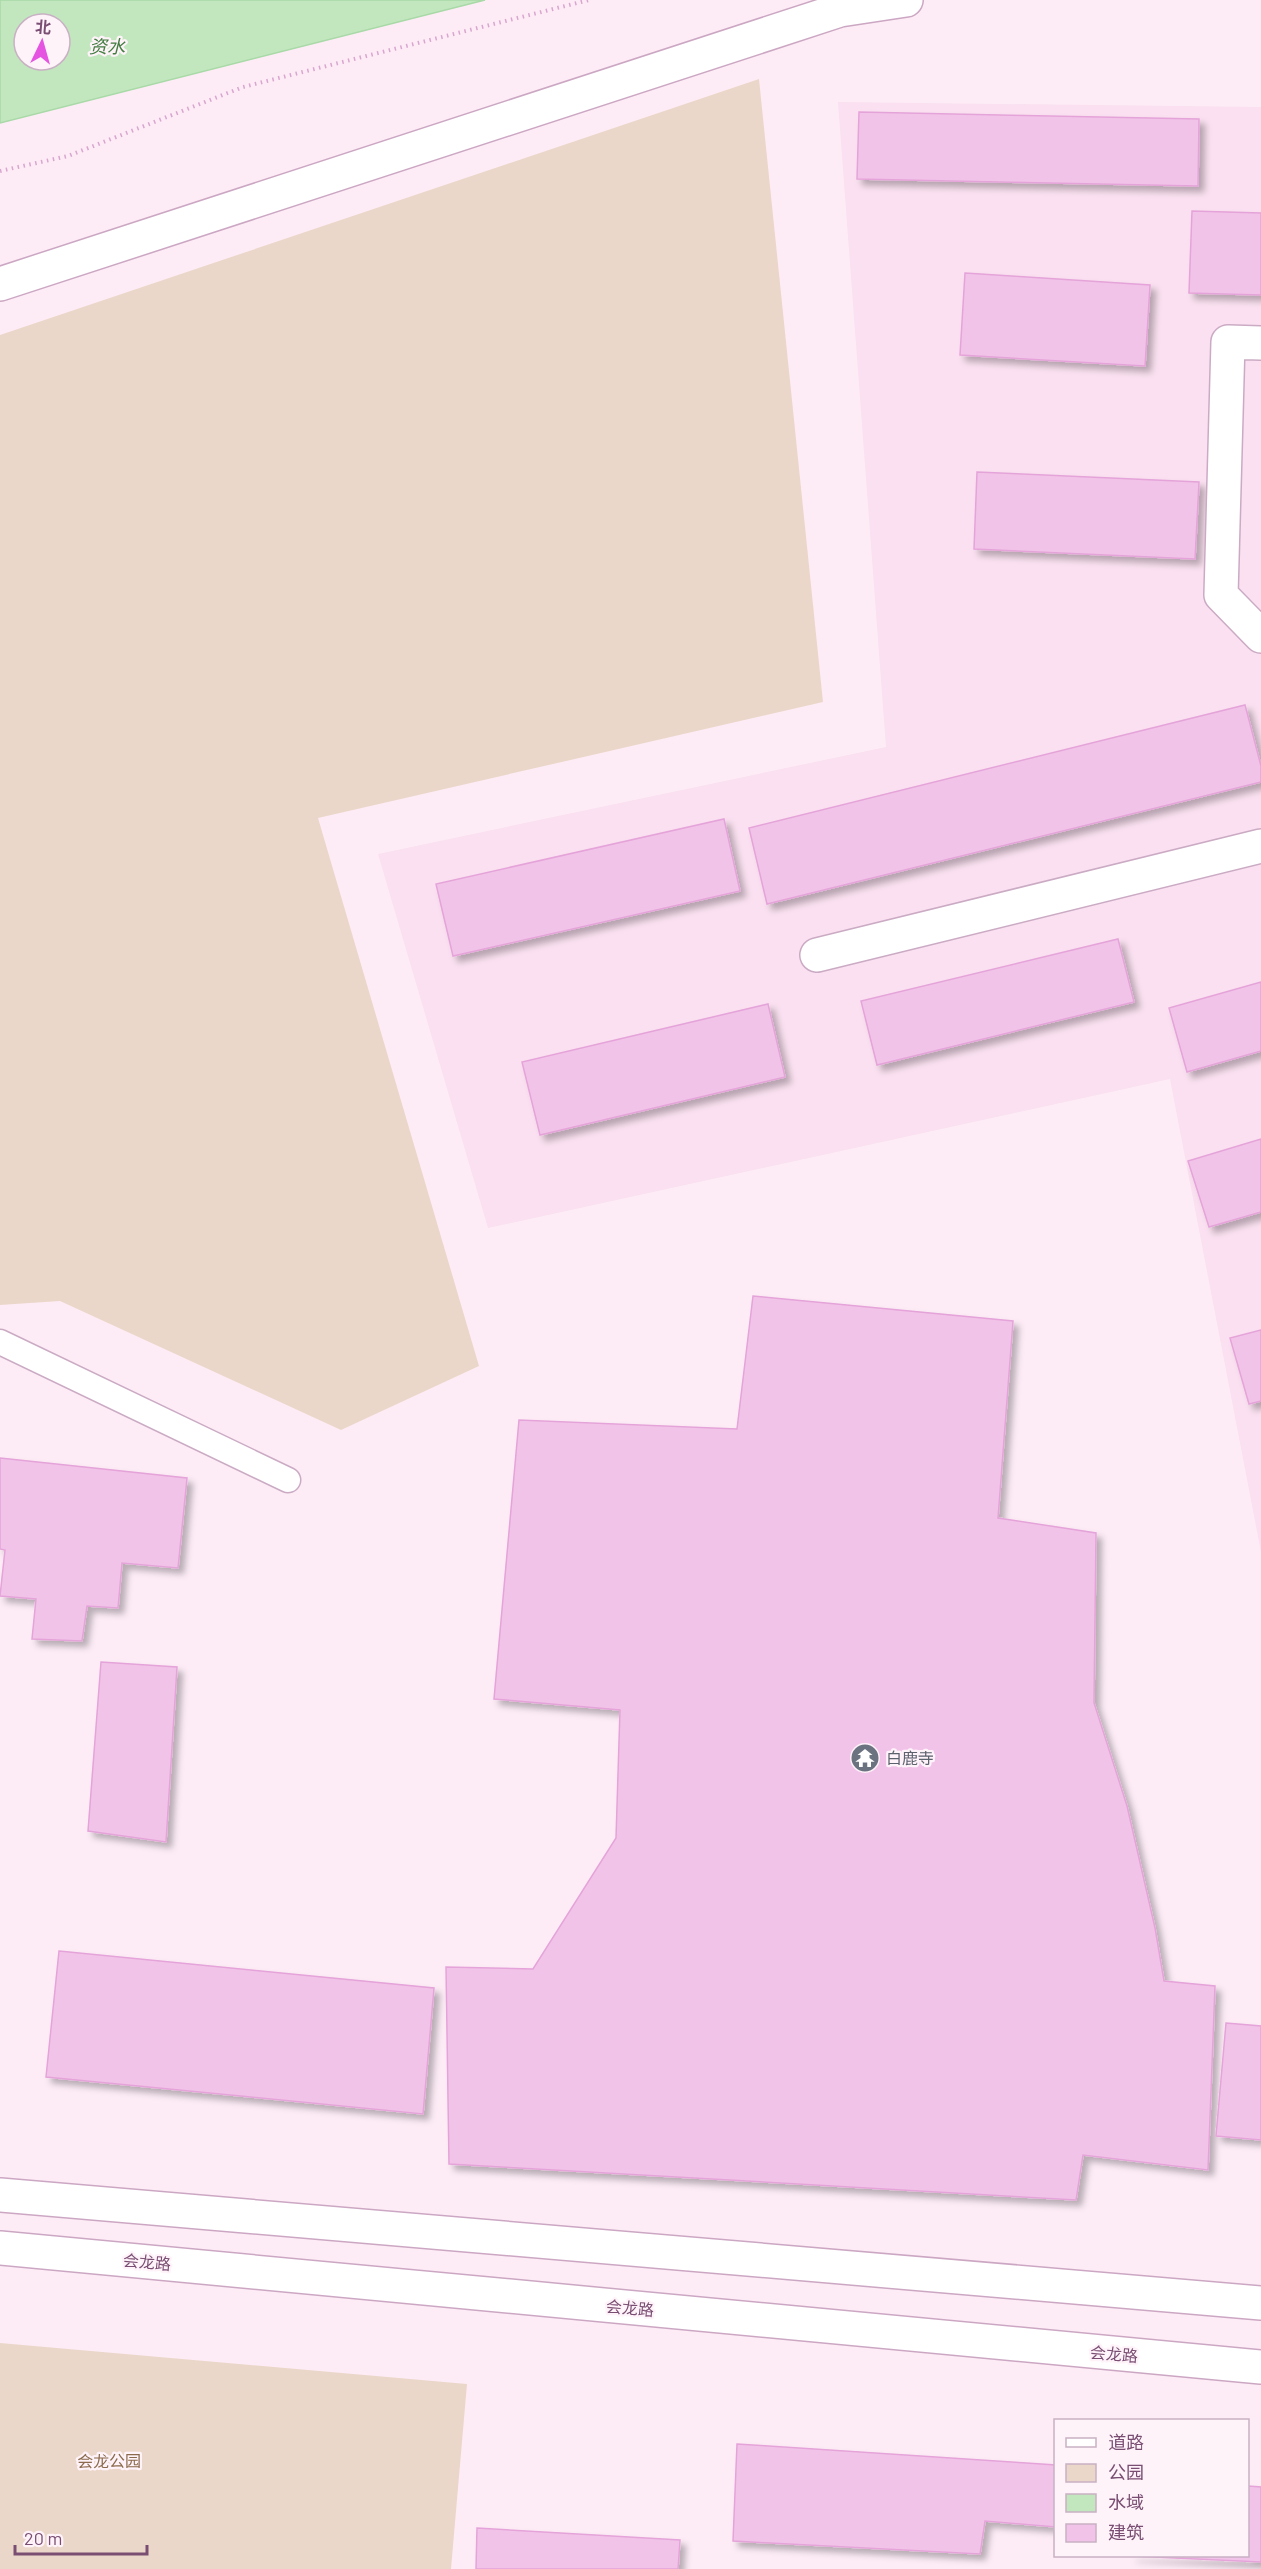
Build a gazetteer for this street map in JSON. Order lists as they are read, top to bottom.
{
  "streets": {
    "street": ["会龙路"]
  },
  "water": ["资水"],
  "parks": ["会龙公园"],
  "places": {
    "temple": ["白鹿寺"]
  },
  "legend": [
    "道路",
    "公园",
    "水域",
    "建筑"
  ],
  "scale_bar": "20 m",
  "north": "top"
}
